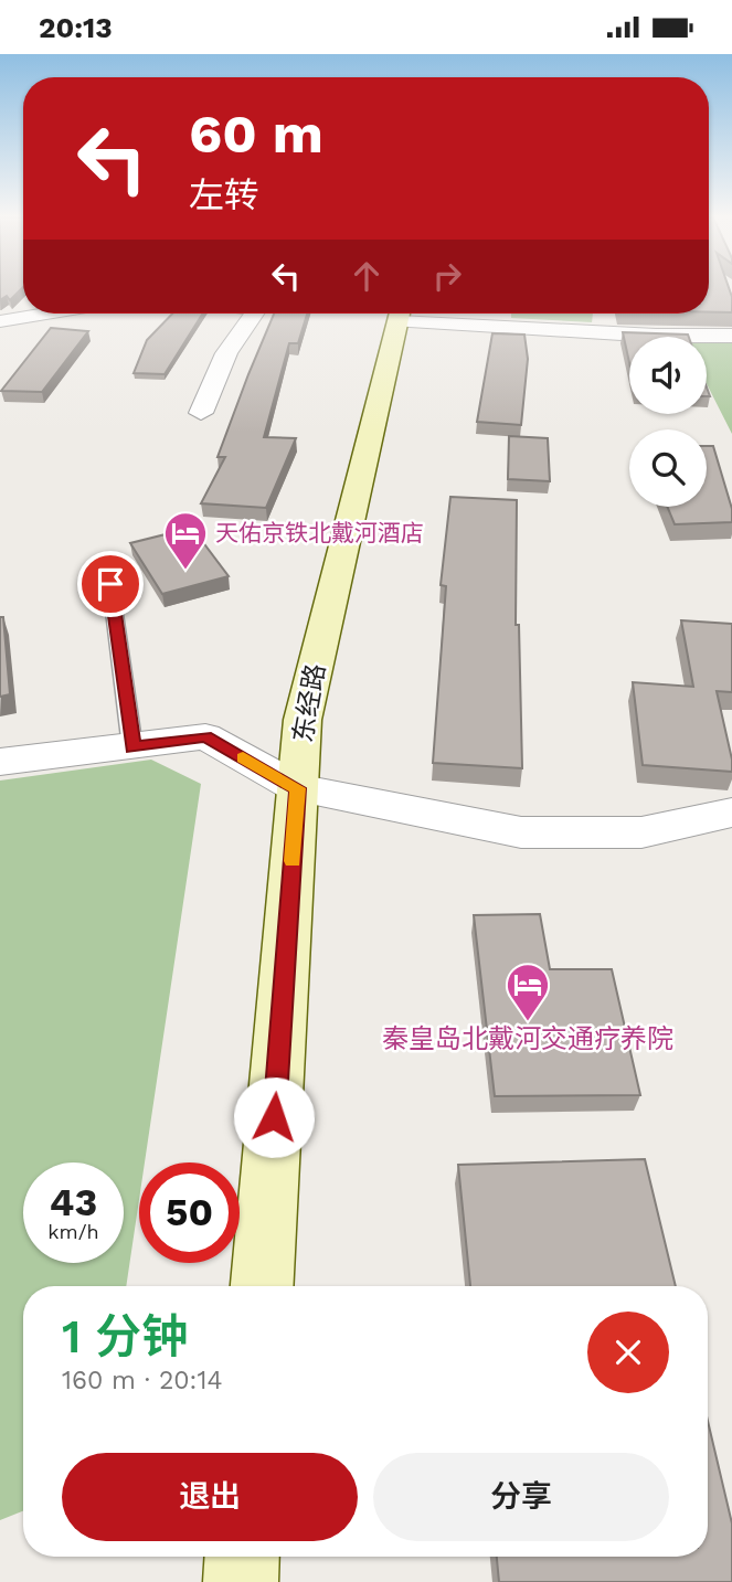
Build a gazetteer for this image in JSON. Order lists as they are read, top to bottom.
{
  "streets": {
    "main road": ["东经路"]
  },
  "places": {
    "hotel": ["天佑京铁北戴河酒店", "秦皇岛北戴河交通疗养院"]
  },
  "page": {
    "status": "20:13",
    "turn": ["60 m", "左转"],
    "speed": "43 km/h",
    "limit": "50",
    "heading": ["1 分钟", "160 m · 20:14"],
    "buttons": ["退出", "分享"]
  }
}
